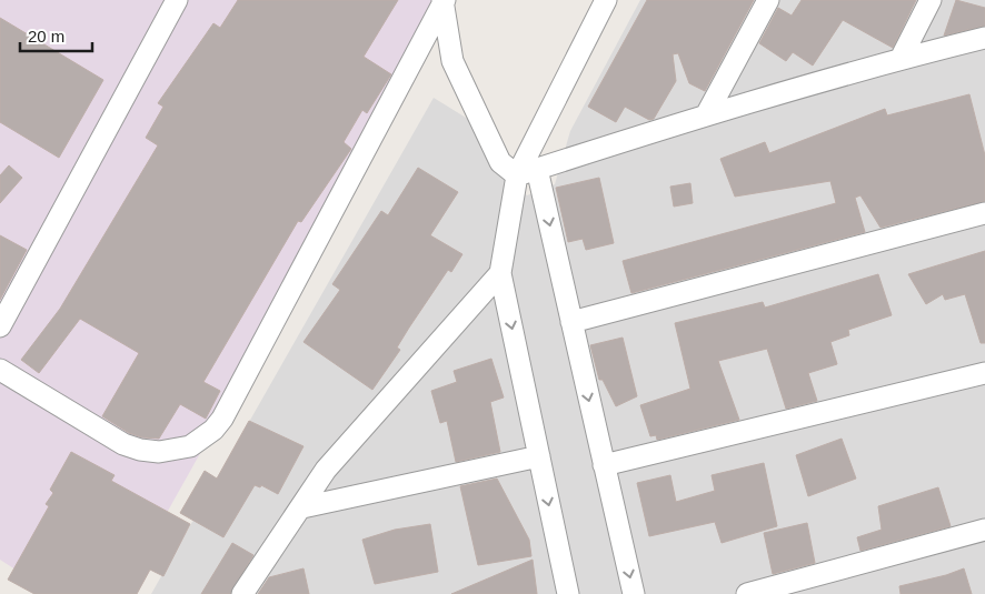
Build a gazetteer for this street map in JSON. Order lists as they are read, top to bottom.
{
  "scale_bar": "20 m"
}
